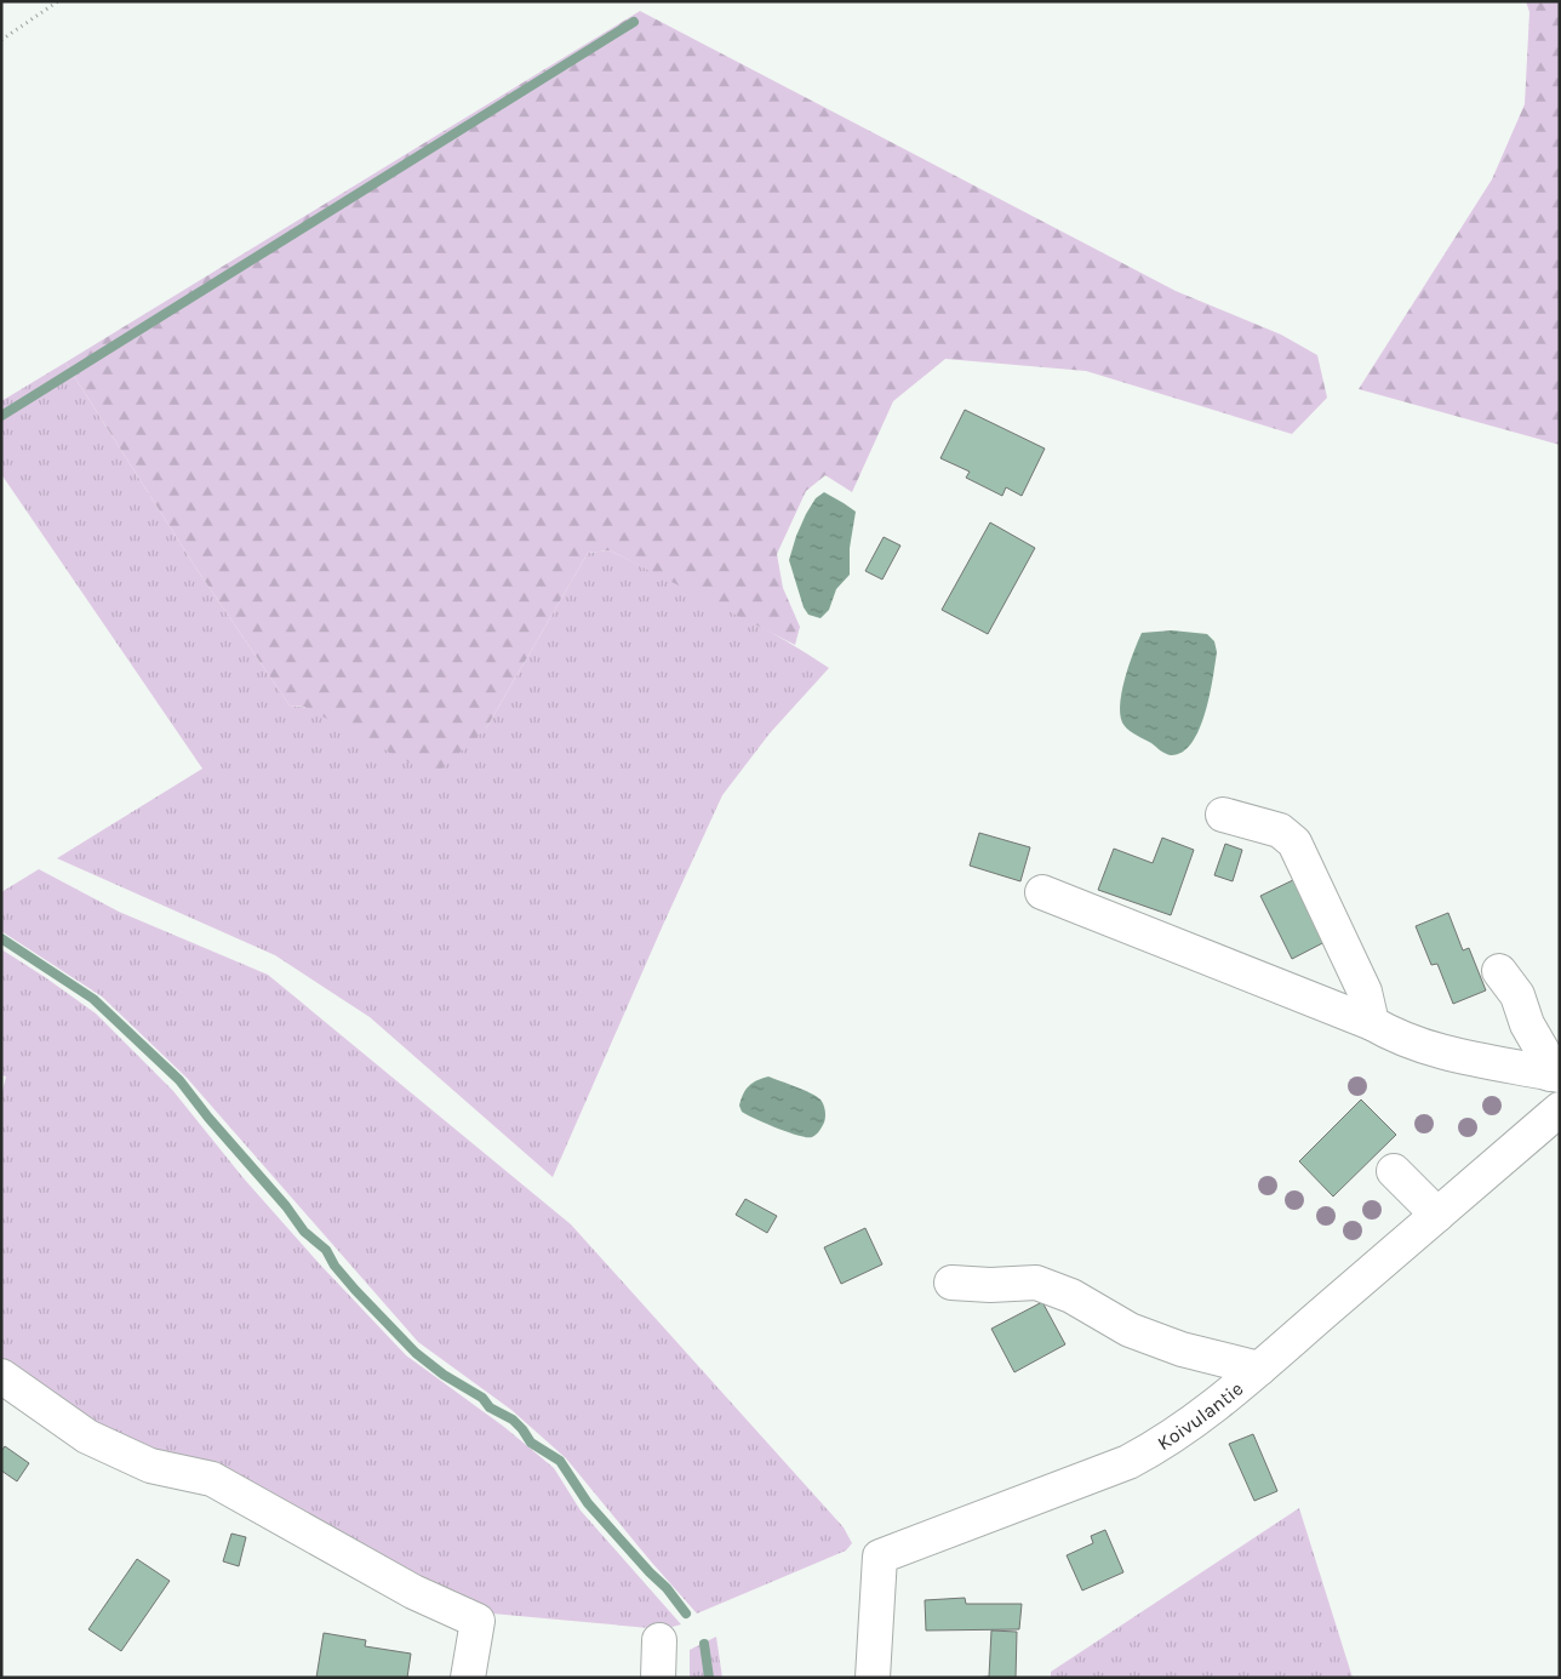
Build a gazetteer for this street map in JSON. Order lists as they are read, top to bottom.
{
  "streets": {
    "street": ["Koivulantie"]
  }
}
